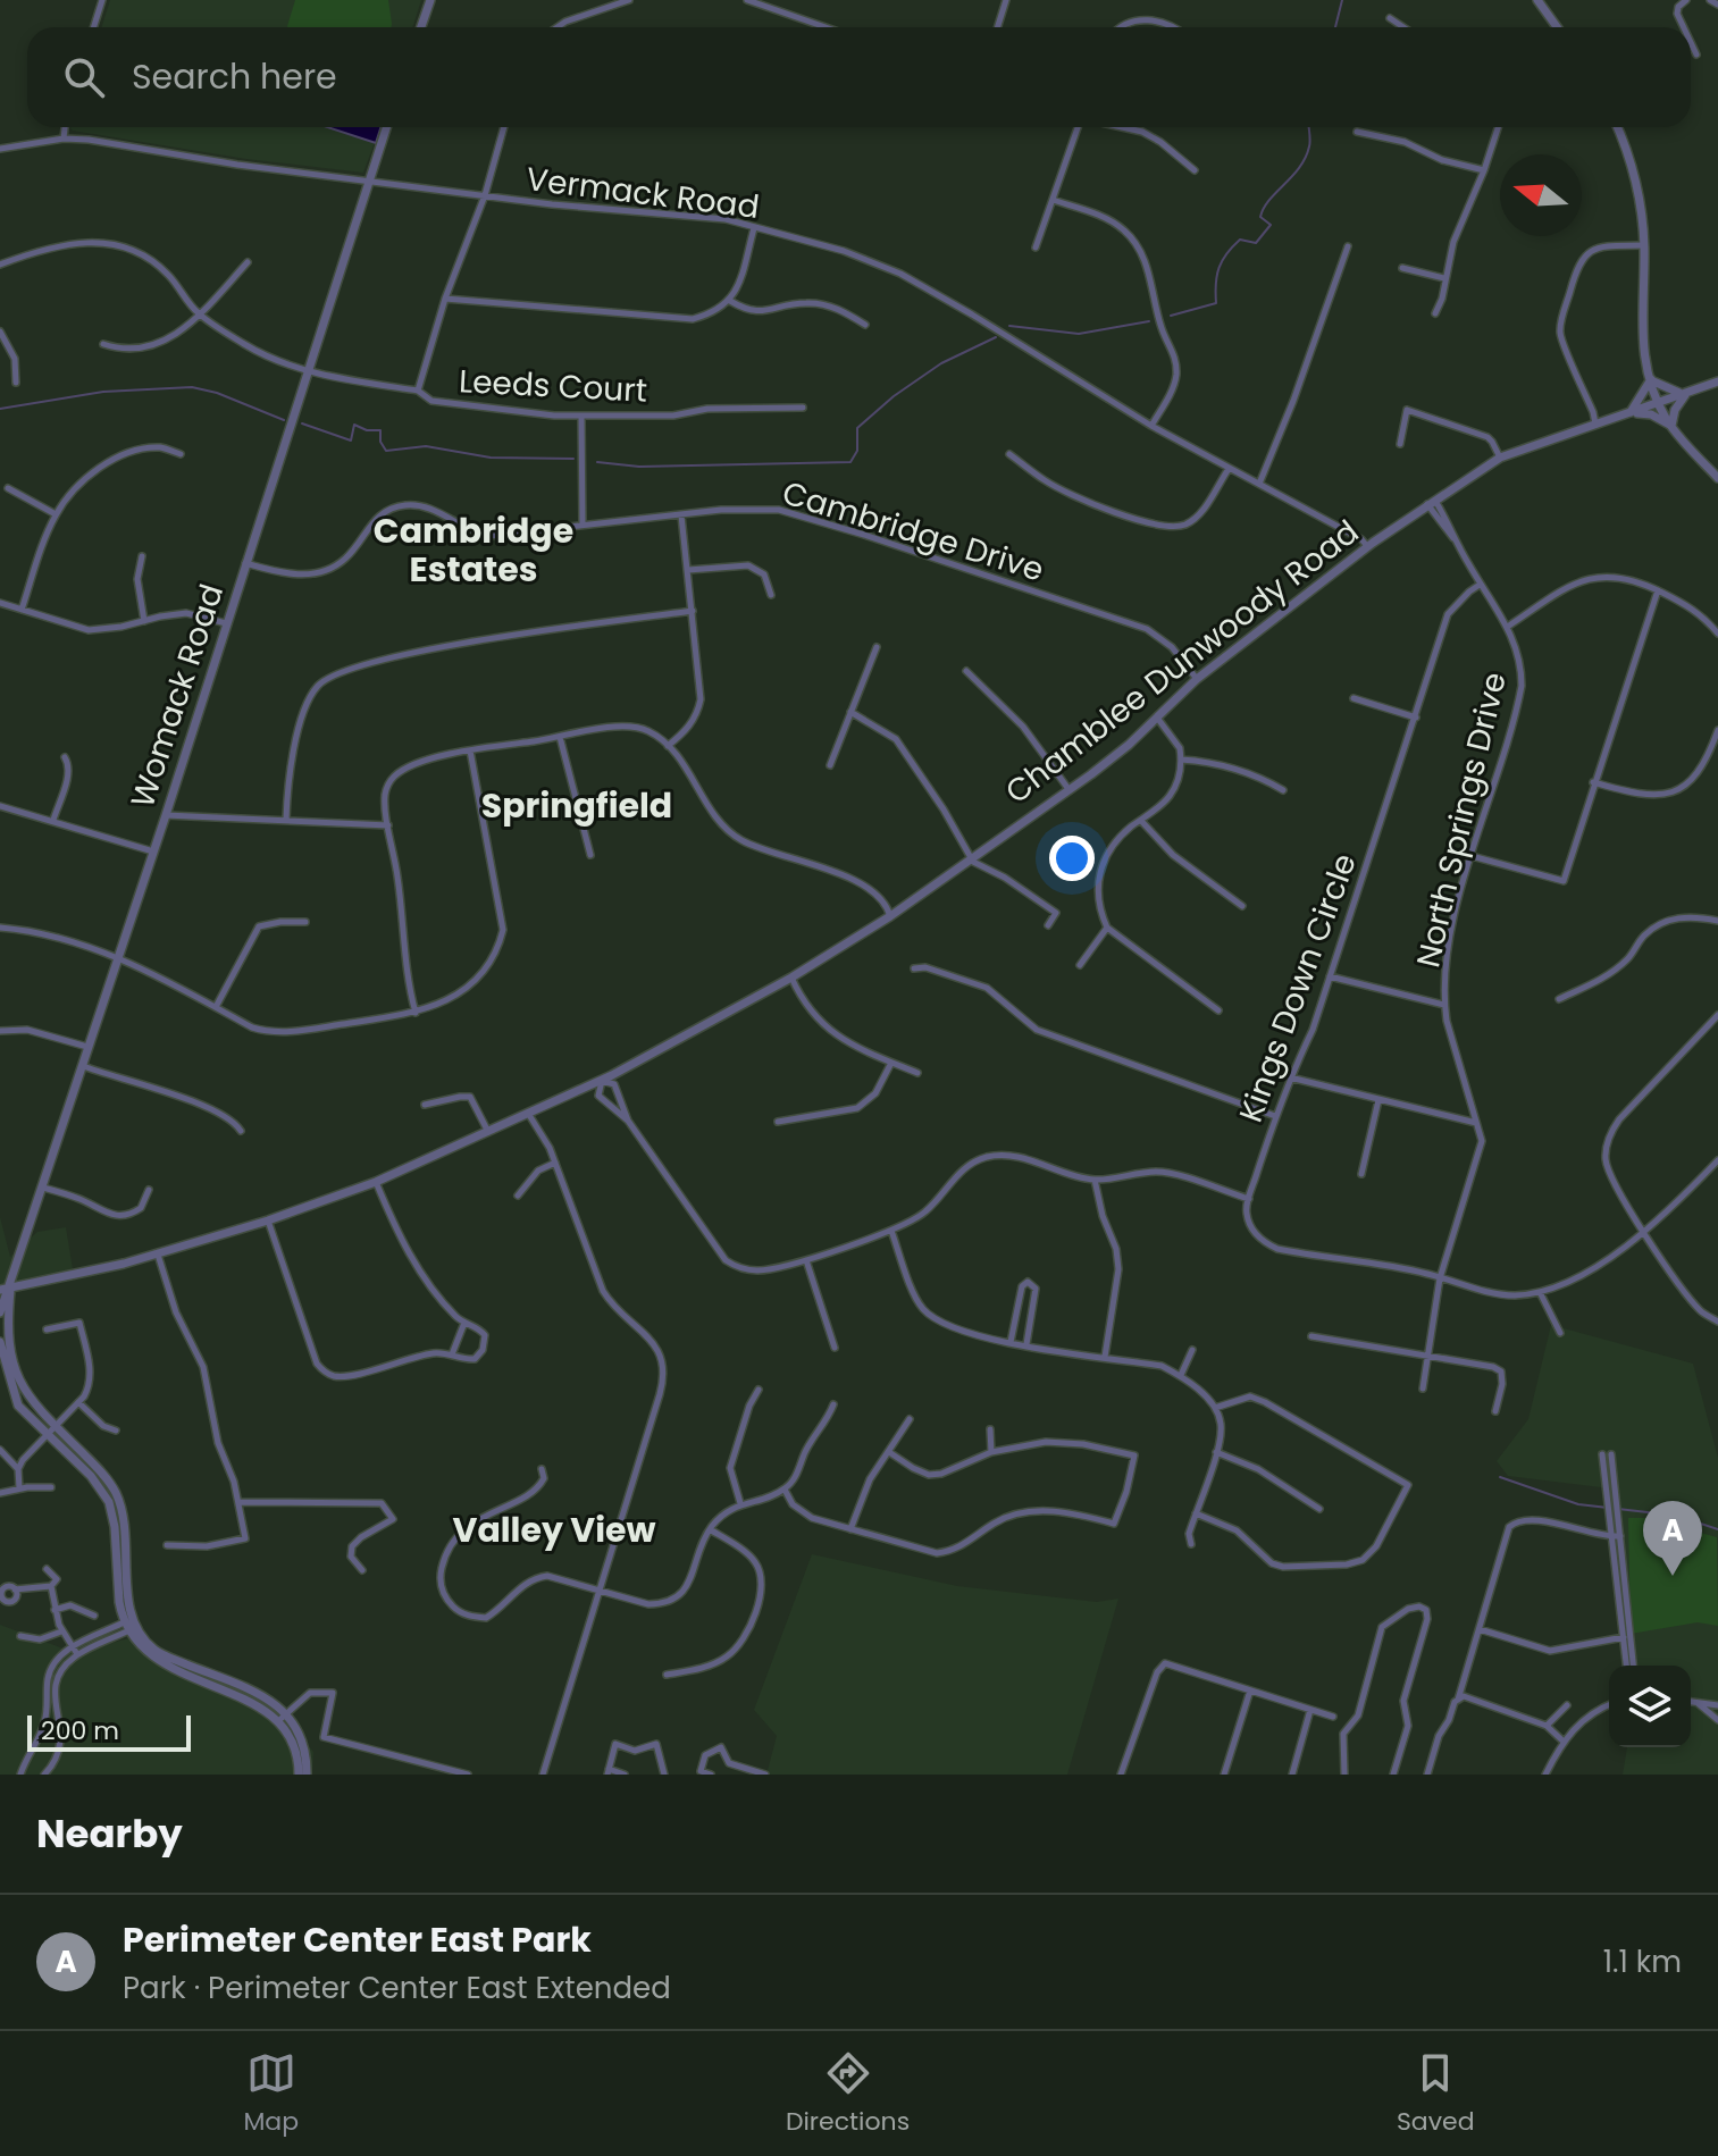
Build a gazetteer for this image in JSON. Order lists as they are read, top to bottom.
{
  "streets": {
    "street": [
      "Vermack Road",
      "Leeds Court",
      "Cambridge Drive",
      "Chamblee Dunwoody Road",
      "Womack Road",
      "North Springs Drive",
      "Kings Down Circle"
    ]
  },
  "crossings": [
    ["Vermack Road", "Chamblee Dunwoody Road"],
    ["Vermack Road", "Womack Road"],
    ["Leeds Court", "Womack Road"],
    ["Cambridge Drive", "Chamblee Dunwoody Road"],
    ["Cambridge Drive", "Womack Road"],
    ["Chamblee Dunwoody Road", "Womack Road"],
    ["Chamblee Dunwoody Road", "North Springs Drive"],
    ["North Springs Drive", "Kings Down Circle"]
  ],
  "districts": ["Cambridge Estates", "Springfield", "Valley View"],
  "scale_bar": "200 m",
  "north": "left",
  "page": {
    "search": "Search here",
    "pins": "A",
    "scale": "200 m",
    "heading": "Nearby",
    "list": [
      {
        "mark": "A",
        "name": "Perimeter Center East Park",
        "note": "Park · Perimeter Center East Extended",
        "value": "1.1 km"
      }
    ],
    "nav": ["Map", "Directions", "Saved"]
  }
}
